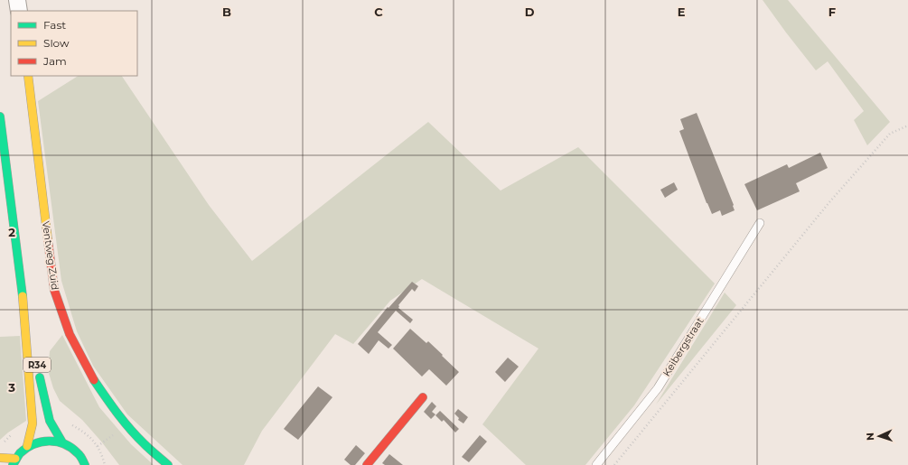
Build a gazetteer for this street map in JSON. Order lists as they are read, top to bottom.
{
  "streets": {
    "main road": ["Ventweg Zuid", "R34"],
    "lane": ["Keibergstraat"]
  },
  "legend": ["Fast", "Slow", "Jam"],
  "north": "left",
  "grid": {
    "columns": [
      "B",
      "C",
      "D",
      "E",
      "F"
    ],
    "rows": ["2", "3"]
  }
}
